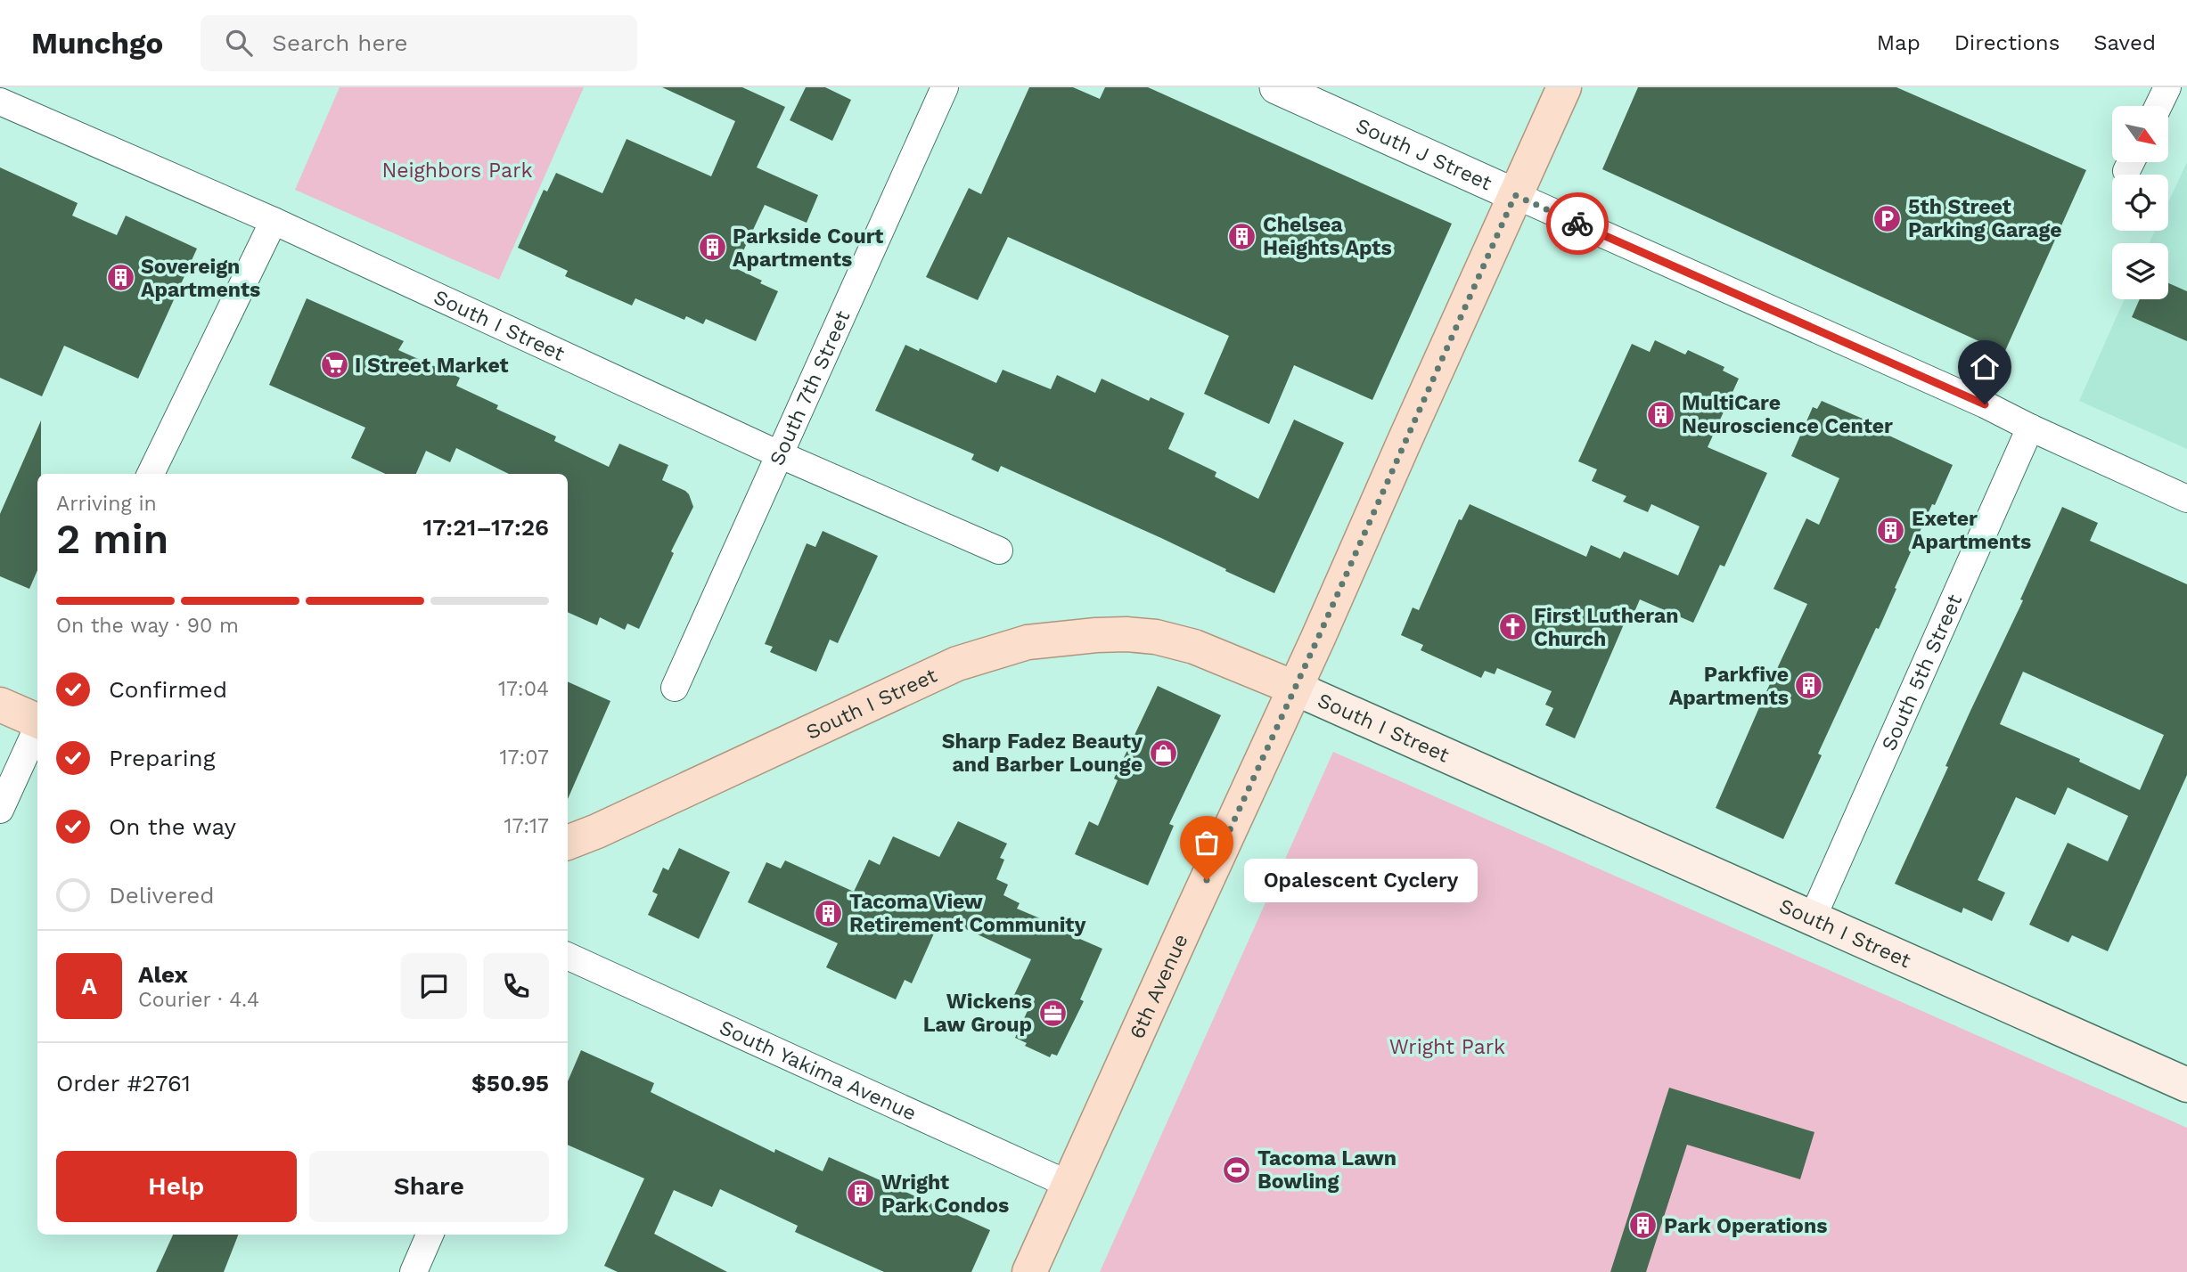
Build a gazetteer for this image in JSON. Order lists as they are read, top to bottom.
{
  "streets": {
    "main road": ["South I Street", "6th Avenue"],
    "street": [
      "South J Street",
      "South 7th Street",
      "South 5th Street",
      "South Yakima Avenue"
    ]
  },
  "crossings": [
    ["South J Street", "South 5th Street"],
    ["South J Street", "6th Avenue"],
    ["South I Street", "South 7th Street"],
    ["South I Street", "South 5th Street"],
    ["South I Street", "6th Avenue"],
    ["6th Avenue", "South Yakima Avenue"]
  ],
  "parks": ["Neighbors Park", "Wright Park"],
  "places": {
    "parking": ["5th Street Parking Garage"],
    "building": [
      "Chelsea Heights Apts",
      "Parkside Court Apartments",
      "Sovereign Apartments",
      "MultiCare Neuroscience Center",
      "Exeter Apartments",
      "Parkfive Apartments",
      "Tacoma View Retirement Community",
      "Wright Park Condos",
      "Park Operations"
    ],
    "supermarket": ["I Street Market"],
    "church": ["First Lutheran Church"],
    "shop": ["Sharp Fadez Beauty and Barber Lounge"],
    "other": ["Opalescent Cyclery"],
    "office": ["Wickens Law Group"],
    "sports": ["Tacoma Lawn Bowling"]
  },
  "north": "bottom right",
  "page": {
    "header": "Munchgo",
    "search": "Search here",
    "nav": ["Map", "Directions", "Saved"],
    "heading": ["2 min", "Arriving in", "17:21–17:26"],
    "panel": [
      "Alex",
      "Courier · 4.4",
      "Order #2761",
      "$50.95"
    ],
    "bar": "On the way · 90 m",
    "list": [
      ["Confirmed", "17:04"],
      ["Preparing", "17:07"],
      ["On the way", "17:17"],
      "Delivered"
    ],
    "bubble": "Opalescent Cyclery",
    "round": "A",
    "buttons": ["Help", "Share"]
  }
}
